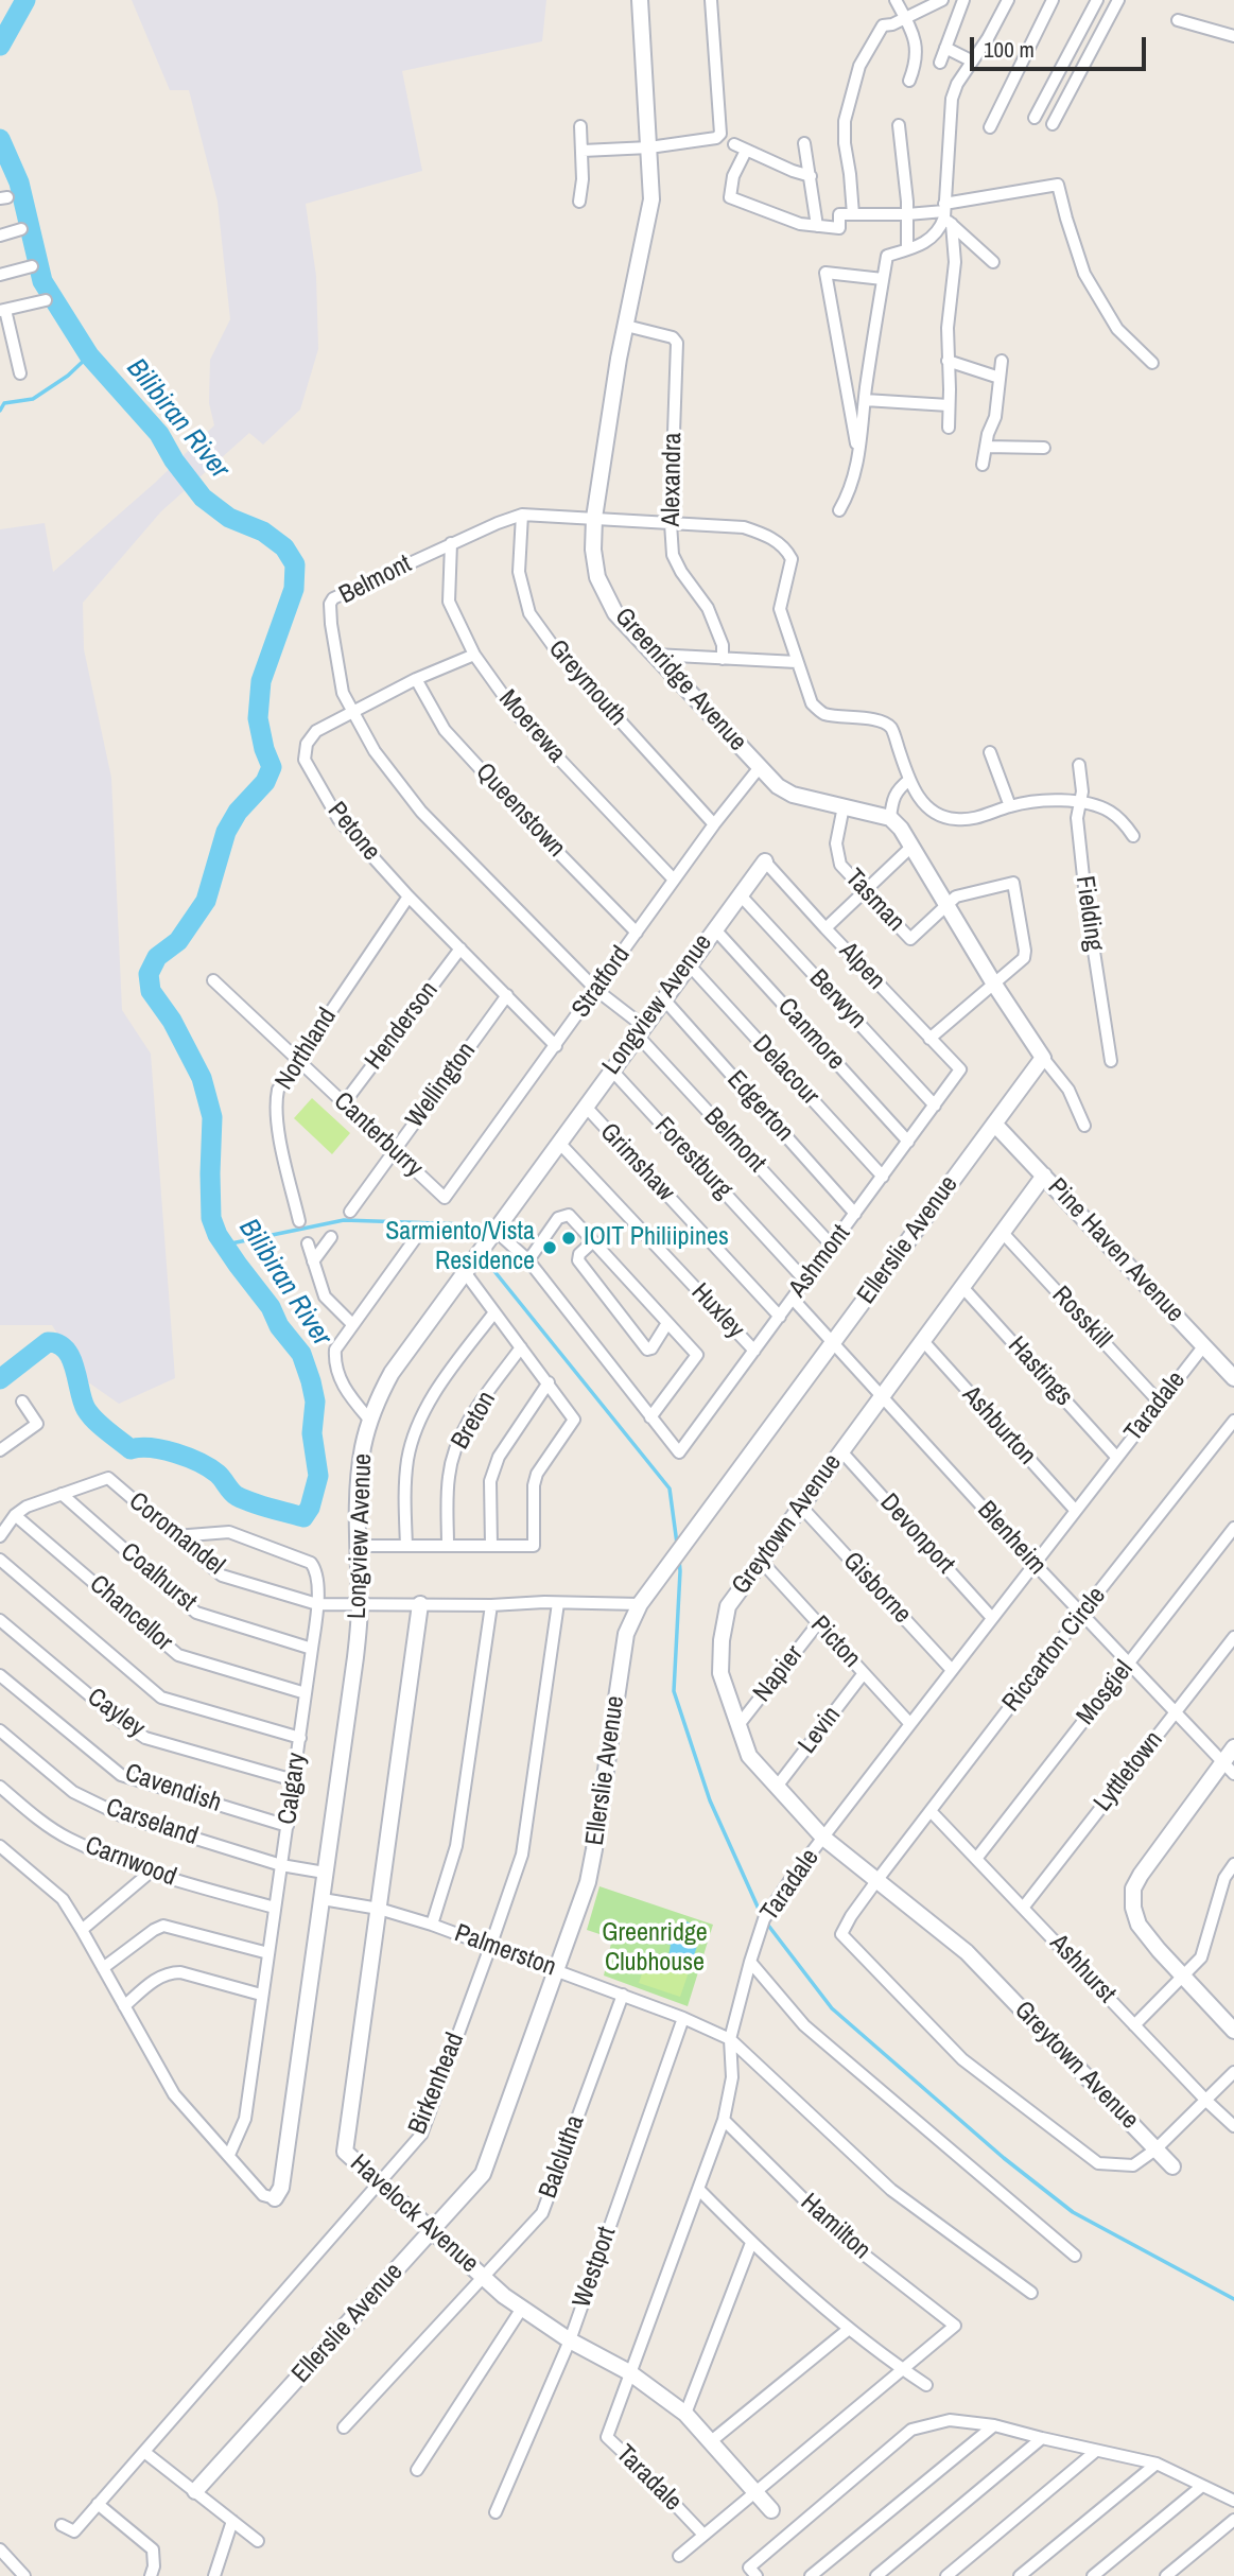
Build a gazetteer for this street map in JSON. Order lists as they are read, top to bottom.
{
  "streets": {
    "street": [
      "Alexandra",
      "Belmont",
      "Greenridge Avenue",
      "Greymouth",
      "Moerewa",
      "Queenstown",
      "Petone",
      "Tasman",
      "Fielding",
      "Alpen",
      "Stratford",
      "Berwyn",
      "Longview Avenue",
      "Henderson",
      "Canmore",
      "Northland",
      "Delacour",
      "Wellington",
      "Edgerton",
      "Canterburry",
      "Forestburg",
      "Grimshaw",
      "Ellerslie Avenue",
      "Pine Haven Avenue",
      "Ashmont",
      "Huxley",
      "Rosskill",
      "Hastings",
      "Taradale",
      "Breton",
      "Ashburton",
      "Greytown Avenue",
      "Coromandel",
      "Devonport",
      "Blenheim",
      "Coalhurst",
      "Gisborne",
      "Chancellor",
      "Picton",
      "Riccarton Circle",
      "Napier",
      "Mosgiel",
      "Cayley",
      "Levin",
      "Lyttletown",
      "Cavendish",
      "Calgary",
      "Carseland",
      "Carnwood",
      "Palmerston",
      "Ashhurst",
      "Birkenhead",
      "Balclutha",
      "Havelock Avenue",
      "Hamilton",
      "Westport"
    ]
  },
  "crossings": [
    ["Alexandra", "Belmont"],
    ["Alexandra", "Greenridge Avenue"],
    ["Belmont", "Greenridge Avenue"],
    ["Belmont", "Greymouth"],
    ["Belmont", "Moerewa"],
    ["Belmont", "Petone"],
    ["Belmont", "Stratford"],
    ["Belmont", "Longview Avenue"],
    ["Belmont", "Ashmont"],
    ["Greenridge Avenue", "Tasman"],
    ["Greenridge Avenue", "Stratford"],
    ["Greymouth", "Stratford"],
    ["Moerewa", "Petone"],
    ["Moerewa", "Stratford"],
    ["Queenstown", "Petone"],
    ["Queenstown", "Stratford"],
    ["Petone", "Stratford"],
    ["Petone", "Henderson"],
    ["Petone", "Northland"],
    ["Petone", "Wellington"],
    ["Tasman", "Alpen"],
    ["Alpen", "Longview Avenue"],
    ["Alpen", "Ashmont"],
    ["Stratford", "Canterburry"],
    ["Berwyn", "Longview Avenue"],
    ["Berwyn", "Ashmont"],
    ["Longview Avenue", "Canmore"],
    ["Longview Avenue", "Delacour"],
    ["Longview Avenue", "Edgerton"],
    ["Longview Avenue", "Forestburg"],
    ["Longview Avenue", "Grimshaw"],
    ["Longview Avenue", "Huxley"],
    ["Longview Avenue", "Coromandel"],
    ["Longview Avenue", "Carseland"],
    ["Longview Avenue", "Palmerston"],
    ["Henderson", "Canterburry"],
    ["Canmore", "Ashmont"],
    ["Northland", "Canterburry"],
    ["Delacour", "Ashmont"],
    ["Wellington", "Canterburry"],
    ["Edgerton", "Ashmont"],
    ["Forestburg", "Ashmont"],
    ["Grimshaw", "Ashmont"],
    ["Ellerslie Avenue", "Pine Haven Avenue"],
    ["Ellerslie Avenue", "Coromandel"],
    ["Ellerslie Avenue", "Blenheim"],
    ["Ellerslie Avenue", "Palmerston"],
    ["Ellerslie Avenue", "Havelock Avenue"],
    ["Pine Haven Avenue", "Taradale"],
    ["Pine Haven Avenue", "Greytown Avenue"],
    ["Ashmont", "Huxley"],
    ["Ashmont", "Blenheim"],
    ["Rosskill", "Taradale"],
    ["Rosskill", "Greytown Avenue"],
    ["Hastings", "Taradale"],
    ["Hastings", "Greytown Avenue"],
    ["Taradale", "Ashburton"],
    ["Taradale", "Greytown Avenue"],
    ["Taradale", "Devonport"],
    ["Taradale", "Blenheim"],
    ["Taradale", "Gisborne"],
    ["Taradale", "Picton"],
    ["Taradale", "Palmerston"],
    ["Taradale", "Havelock Avenue"],
    ["Taradale", "Hamilton"],
    ["Ashburton", "Greytown Avenue"],
    ["Greytown Avenue", "Devonport"],
    ["Greytown Avenue", "Blenheim"],
    ["Greytown Avenue", "Gisborne"],
    ["Greytown Avenue", "Picton"],
    ["Greytown Avenue", "Riccarton Circle"],
    ["Greytown Avenue", "Napier"],
    ["Greytown Avenue", "Levin"],
    ["Coromandel", "Coalhurst"],
    ["Coromandel", "Chancellor"],
    ["Coromandel", "Calgary"],
    ["Coromandel", "Birkenhead"],
    ["Coromandel", "Havelock Avenue"],
    ["Blenheim", "Riccarton Circle"],
    ["Blenheim", "Mosgiel"],
    ["Blenheim", "Lyttletown"],
    ["Coalhurst", "Calgary"],
    ["Chancellor", "Calgary"],
    ["Picton", "Napier"],
    ["Picton", "Levin"],
    ["Riccarton Circle", "Ashhurst"],
    ["Mosgiel", "Ashhurst"],
    ["Cayley", "Calgary"],
    ["Lyttletown", "Ashhurst"],
    ["Cavendish", "Calgary"],
    ["Calgary", "Carseland"],
    ["Calgary", "Carnwood"],
    ["Palmerston", "Birkenhead"],
    ["Palmerston", "Balclutha"],
    ["Palmerston", "Havelock Avenue"],
    ["Palmerston", "Westport"],
    ["Birkenhead", "Havelock Avenue"],
    ["Balclutha", "Havelock Avenue"],
    ["Havelock Avenue", "Westport"]
  ],
  "water": ["Bilibiran River"],
  "parks": ["Greenridge Clubhouse"],
  "places": ["IOIT Philiipines", "Sarmiento/Vista Residence"],
  "scale_bar": "100 m"
}
